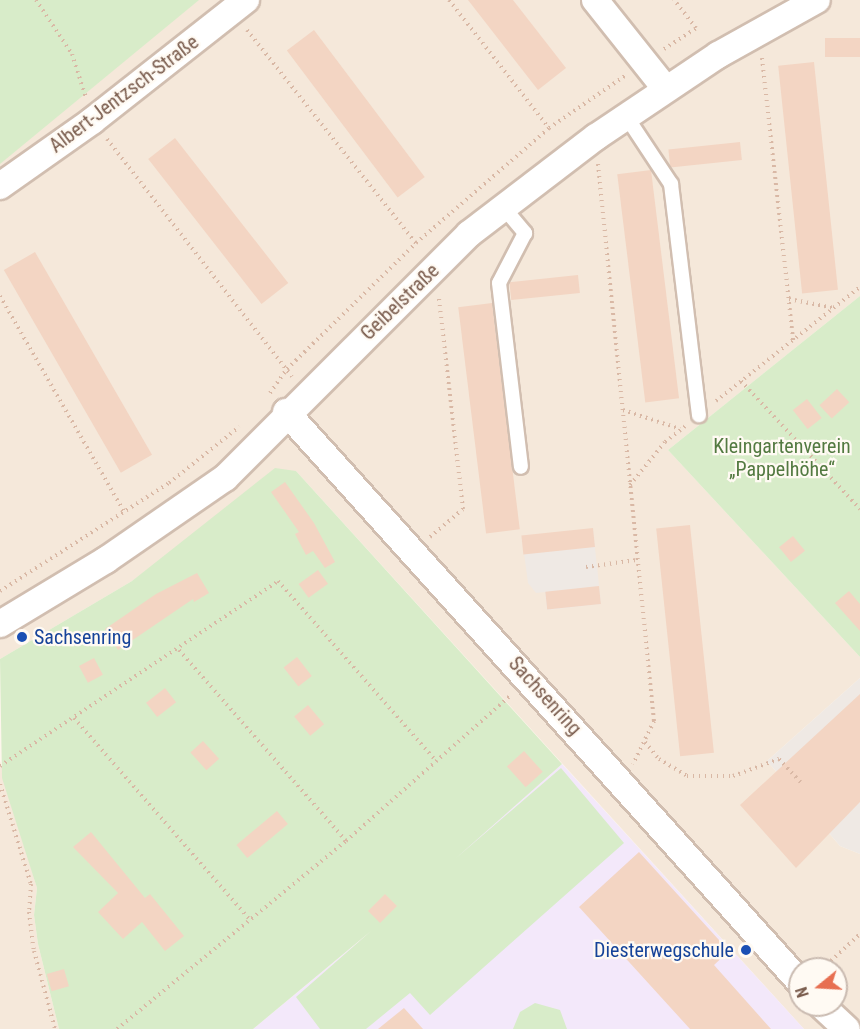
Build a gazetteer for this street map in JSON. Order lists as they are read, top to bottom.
{
  "streets": {
    "street": ["Albert-Jentzsch-Straße", "Geibelstraße", "Sachsenring"]
  },
  "crossings": [
    ["Geibelstraße", "Sachsenring"]
  ],
  "parks": ["Kleingartenverein „Pappelhöhe“"],
  "places": ["Sachsenring", "Diesterwegschule"],
  "north": "left"
}
